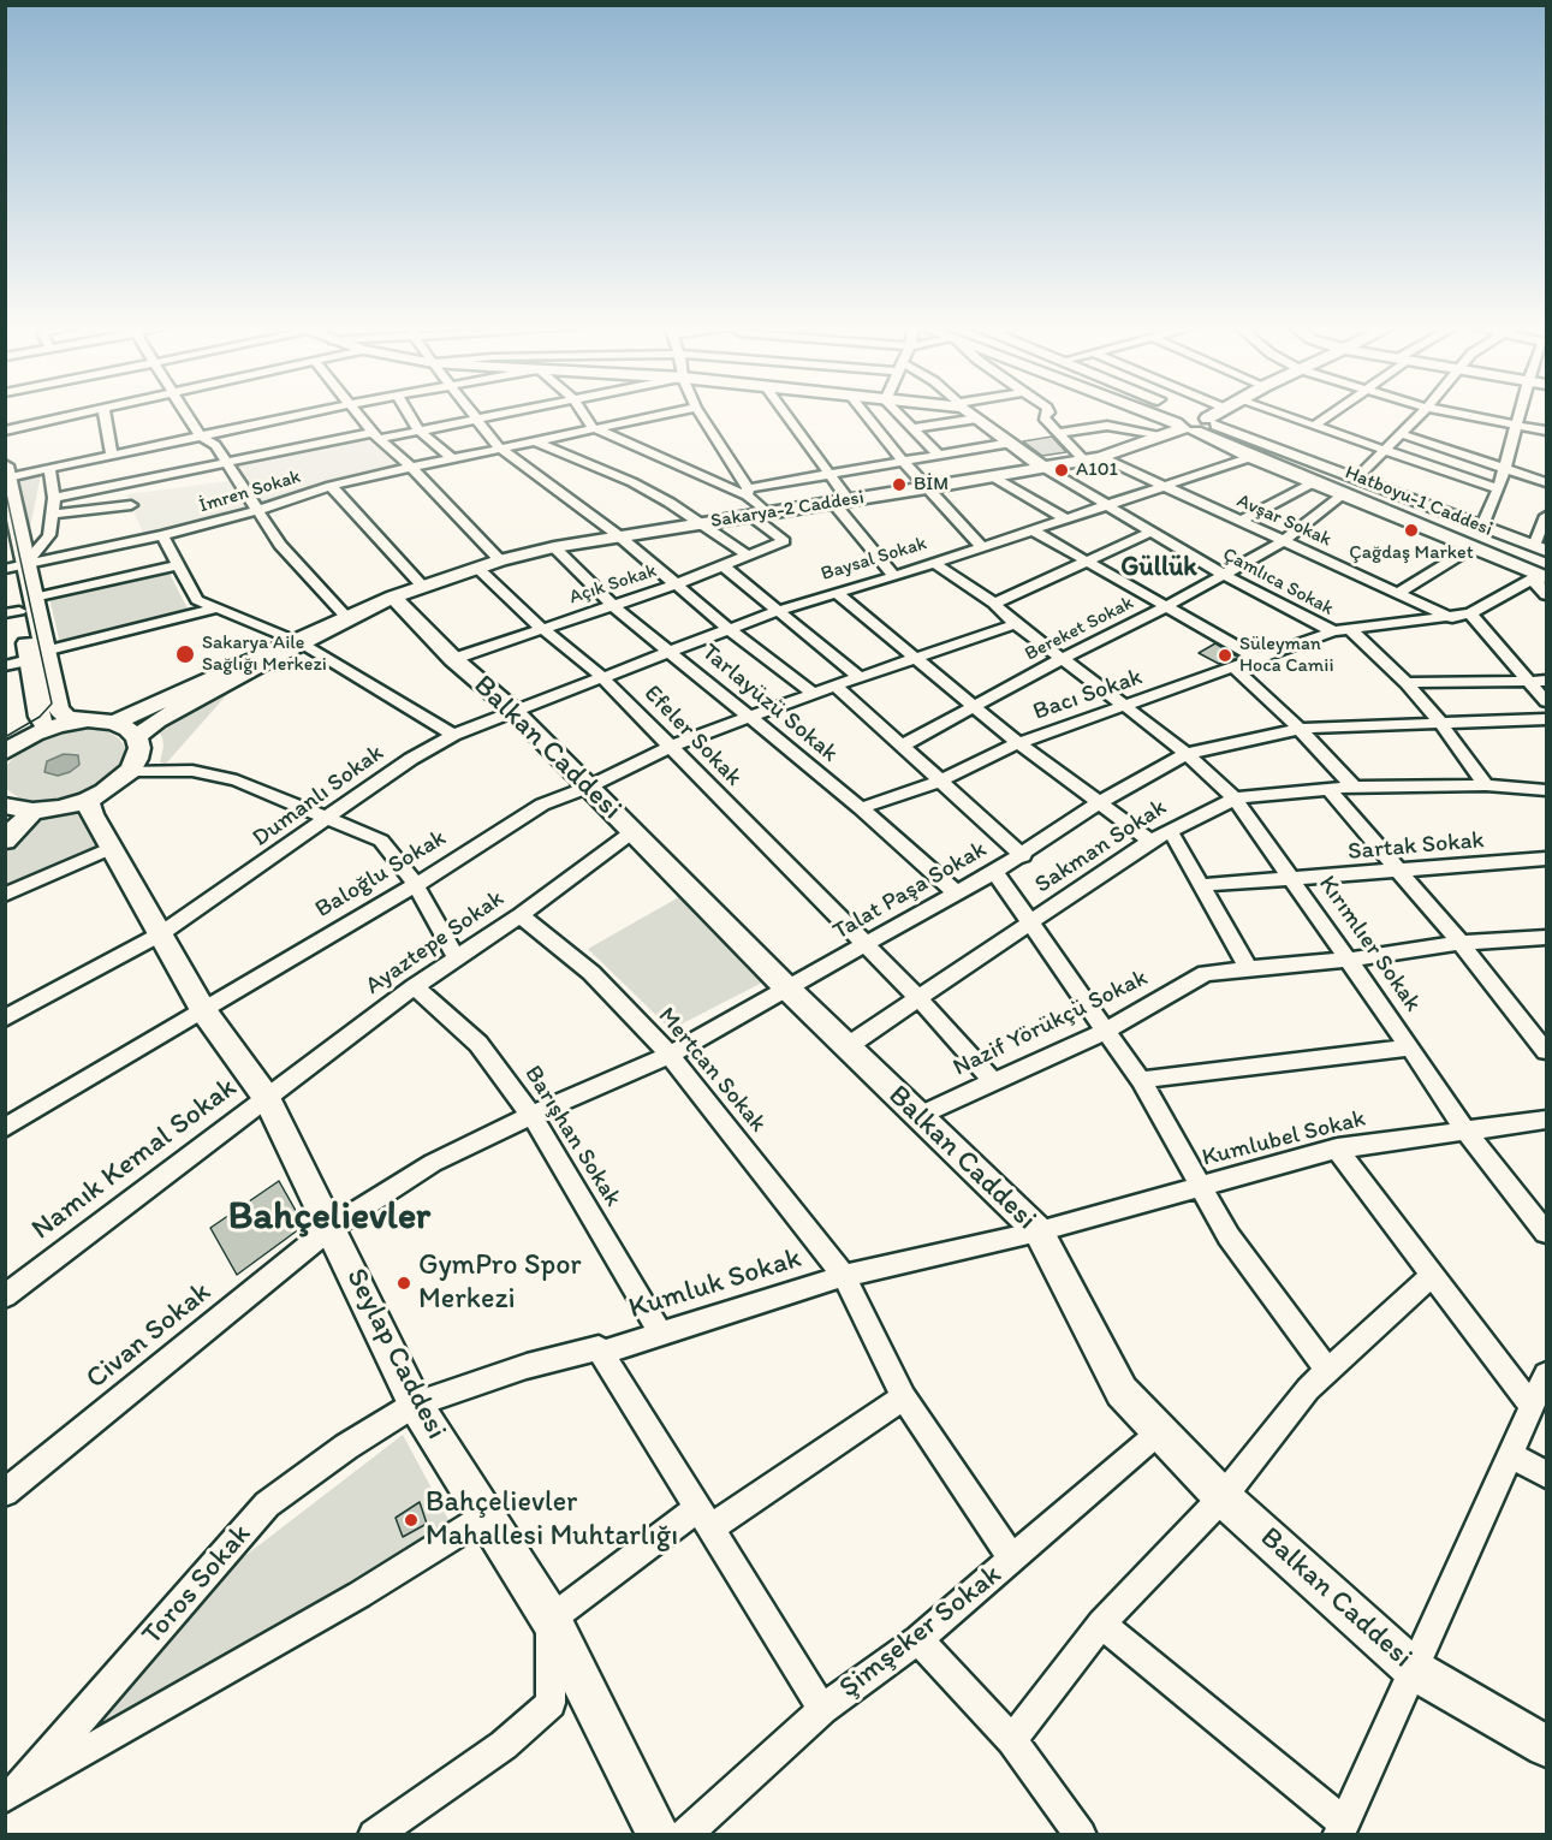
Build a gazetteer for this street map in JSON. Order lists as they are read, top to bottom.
{
  "streets": {
    "main road": [
      "Hatboyu-1 Caddesi",
      "Sakarya-2 Caddesi",
      "Balkan Caddesi",
      "Seylap Caddesi"
    ],
    "street": [
      "İmren Sokak",
      "Avşar Sokak",
      "Baysal Sokak",
      "Çamlıca Sokak",
      "Açık Sokak",
      "Bereket Sokak",
      "Bacı Sokak",
      "Tarlayüzü Sokak",
      "Efeler Sokak",
      "Dumanlı Sokak",
      "Sakman Sokak",
      "Sartak Sokak",
      "Baloğlu Sokak",
      "Talat Paşa Sokak",
      "Ayaztepe Sokak",
      "Kırımlıer Sokak",
      "Nazif Yörükçü Sokak",
      "Mertcan Sokak",
      "Barışhan Sokak",
      "Kumlubel Sokak",
      "Namık Kemal Sokak",
      "Kumluk Sokak",
      "Civan Sokak",
      "Toros Sokak",
      "Şimşeker Sokak"
    ]
  },
  "crossings": [
    ["Hatboyu-1 Caddesi", "Sakarya-2 Caddesi"],
    ["Hatboyu-1 Caddesi", "Baysal Sokak"],
    ["Hatboyu-1 Caddesi", "Bereket Sokak"],
    ["Sakarya-2 Caddesi", "Avşar Sokak"],
    ["Sakarya-2 Caddesi", "Çamlıca Sokak"],
    ["Sakarya-2 Caddesi", "Açık Sokak"],
    ["Sakarya-2 Caddesi", "Tarlayüzü Sokak"],
    ["Sakarya-2 Caddesi", "Efeler Sokak"],
    ["Sakarya-2 Caddesi", "Balkan Caddesi"],
    ["Avşar Sokak", "Baysal Sokak"],
    ["Avşar Sokak", "Bereket Sokak"],
    ["Baysal Sokak", "Çamlıca Sokak"],
    ["Baysal Sokak", "Tarlayüzü Sokak"],
    ["Baysal Sokak", "Efeler Sokak"],
    ["Baysal Sokak", "Balkan Caddesi"],
    ["Baysal Sokak", "Dumanlı Sokak"],
    ["Baysal Sokak", "Kırımlıer Sokak"],
    ["Çamlıca Sokak", "Bereket Sokak"],
    ["Çamlıca Sokak", "Bacı Sokak"],
    ["Açık Sokak", "Tarlayüzü Sokak"],
    ["Açık Sokak", "Efeler Sokak"],
    ["Açık Sokak", "Balkan Caddesi"],
    ["Bereket Sokak", "Kırımlıer Sokak"],
    ["Bacı Sokak", "Tarlayüzü Sokak"],
    ["Bacı Sokak", "Kırımlıer Sokak"],
    ["Tarlayüzü Sokak", "Baloğlu Sokak"],
    ["Tarlayüzü Sokak", "Talat Paşa Sokak"],
    ["Efeler Sokak", "Sakman Sokak"],
    ["Efeler Sokak", "Baloğlu Sokak"],
    ["Efeler Sokak", "Talat Paşa Sokak"],
    ["Efeler Sokak", "Nazif Yörükçü Sokak"],
    ["Balkan Caddesi", "Dumanlı Sokak"],
    ["Balkan Caddesi", "Sakman Sokak"],
    ["Balkan Caddesi", "Baloğlu Sokak"],
    ["Balkan Caddesi", "Talat Paşa Sokak"],
    ["Balkan Caddesi", "Ayaztepe Sokak"],
    ["Balkan Caddesi", "Nazif Yörükçü Sokak"],
    ["Balkan Caddesi", "Kumlubel Sokak"],
    ["Balkan Caddesi", "Kumluk Sokak"],
    ["Balkan Caddesi", "Şimşeker Sokak"],
    ["Dumanlı Sokak", "Seylap Caddesi"],
    ["Sakman Sokak", "Kırımlıer Sokak"],
    ["Sartak Sokak", "Kırımlıer Sokak"],
    ["Baloğlu Sokak", "Kırımlıer Sokak"],
    ["Baloğlu Sokak", "Seylap Caddesi"],
    ["Talat Paşa Sokak", "Kırımlıer Sokak"],
    ["Talat Paşa Sokak", "Mertcan Sokak"],
    ["Talat Paşa Sokak", "Barışhan Sokak"],
    ["Talat Paşa Sokak", "Civan Sokak"],
    ["Talat Paşa Sokak", "Seylap Caddesi"],
    ["Ayaztepe Sokak", "Mertcan Sokak"],
    ["Ayaztepe Sokak", "Barışhan Sokak"],
    ["Ayaztepe Sokak", "Namık Kemal Sokak"],
    ["Ayaztepe Sokak", "Seylap Caddesi"],
    ["Kırımlıer Sokak", "Nazif Yörükçü Sokak"],
    ["Kırımlıer Sokak", "Kumlubel Sokak"],
    ["Mertcan Sokak", "Kumluk Sokak"],
    ["Mertcan Sokak", "Şimşeker Sokak"],
    ["Barışhan Sokak", "Kumluk Sokak"],
    ["Kumlubel Sokak", "Kumluk Sokak"],
    ["Namık Kemal Sokak", "Seylap Caddesi"],
    ["Kumluk Sokak", "Seylap Caddesi"],
    ["Kumluk Sokak", "Toros Sokak"],
    ["Civan Sokak", "Seylap Caddesi"],
    ["Seylap Caddesi", "Toros Sokak"]
  ],
  "districts": ["Güllük", "Bahçelievler"],
  "places": [
    "A101",
    "BİM",
    "Çağdaş Market",
    "Sakarya Aile Sağlığı Merkezi",
    "Süleyman Hoca Camii",
    "GymPro Spor Merkezi",
    "Bahçelievler Mahallesi Muhtarlığı"
  ]
}
